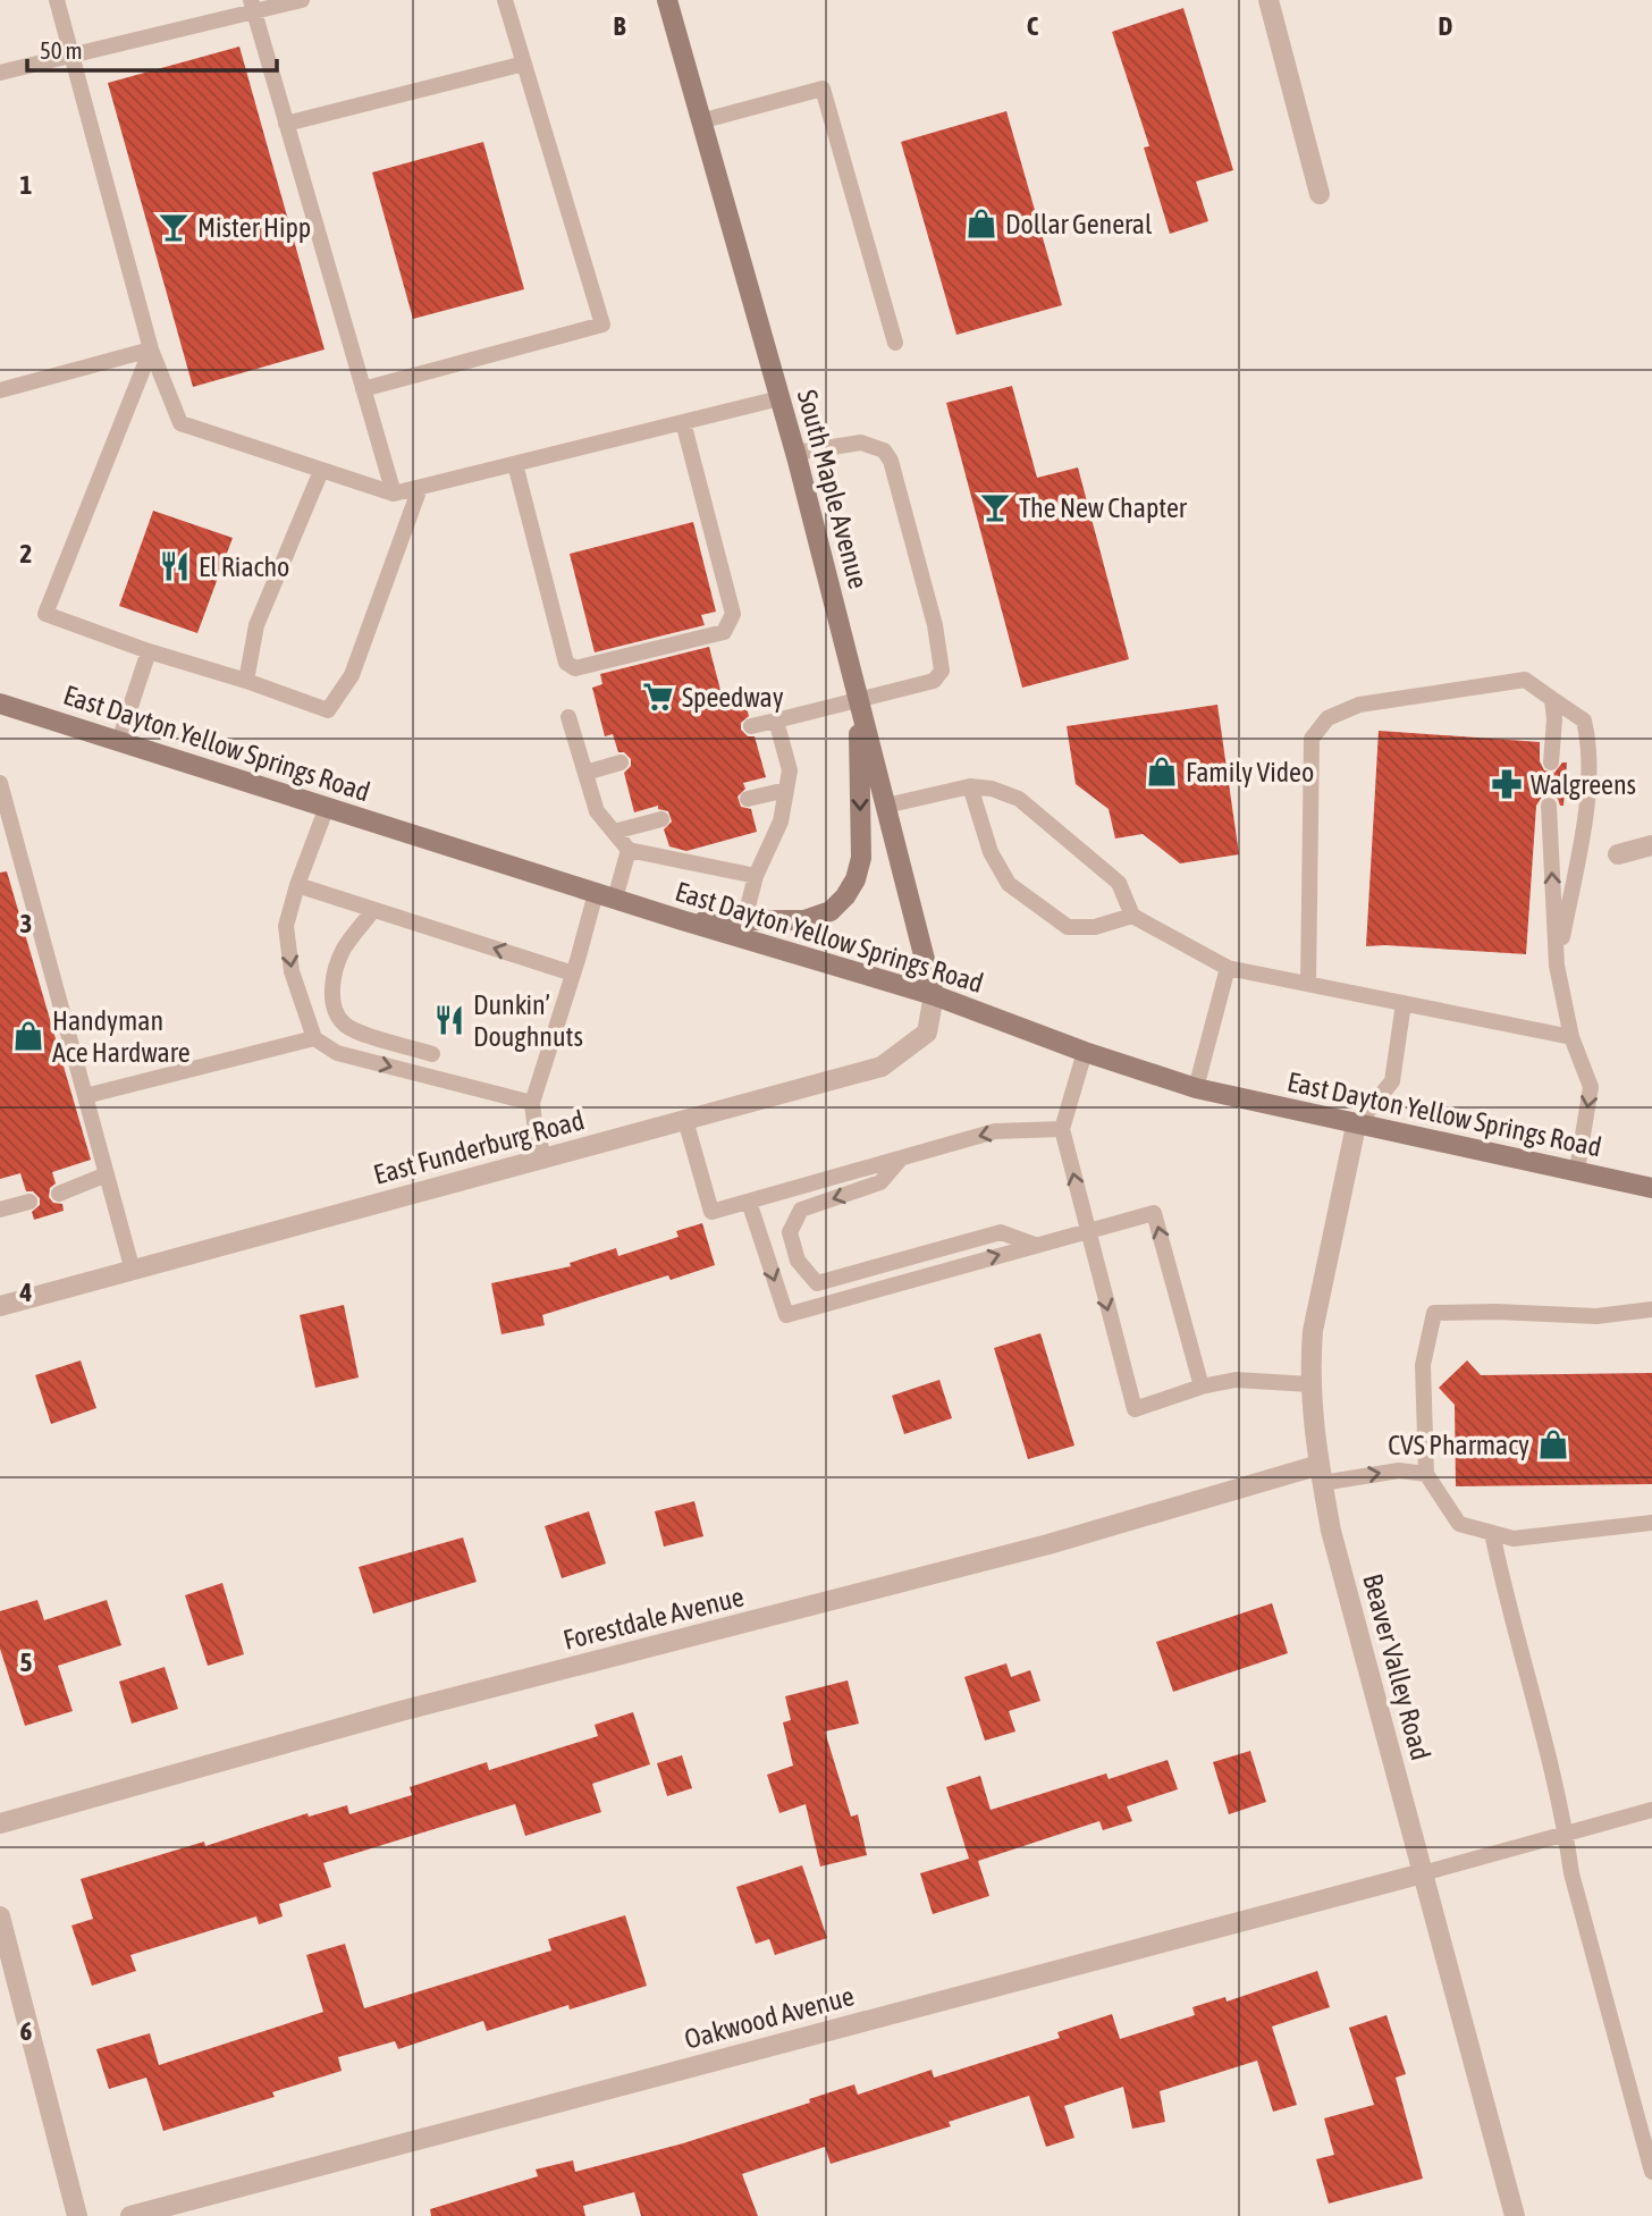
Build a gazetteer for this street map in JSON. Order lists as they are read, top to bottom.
{
  "streets": {
    "main road": ["South Maple Avenue", "East Dayton Yellow Springs Road"],
    "street": [
      "East Funderburg Road",
      "Forestdale Avenue",
      "Beaver Valley Road",
      "Oakwood Avenue"
    ]
  },
  "crossings": [
    ["South Maple Avenue", "East Dayton Yellow Springs Road"],
    ["South Maple Avenue", "East Funderburg Road"],
    ["East Dayton Yellow Springs Road", "East Funderburg Road"],
    ["East Dayton Yellow Springs Road", "Beaver Valley Road"],
    ["Forestdale Avenue", "Beaver Valley Road"],
    ["Beaver Valley Road", "Oakwood Avenue"]
  ],
  "places": {
    "shop": [
      "Dollar General",
      "Family Video",
      "Handyman Ace Hardware",
      "CVS Pharmacy"
    ],
    "bar": ["Mister Hipp", "The New Chapter"],
    "restaurant": ["El Riacho", "Dunkin’ Doughnuts"],
    "supermarket": ["Speedway"],
    "pharmacy": ["Walgreens"]
  },
  "scale_bar": "50 m",
  "grid": {
    "columns": ["B", "C", "D"],
    "rows": [
      "1",
      "2",
      "3",
      "4",
      "5",
      "6"
    ]
  }
}
